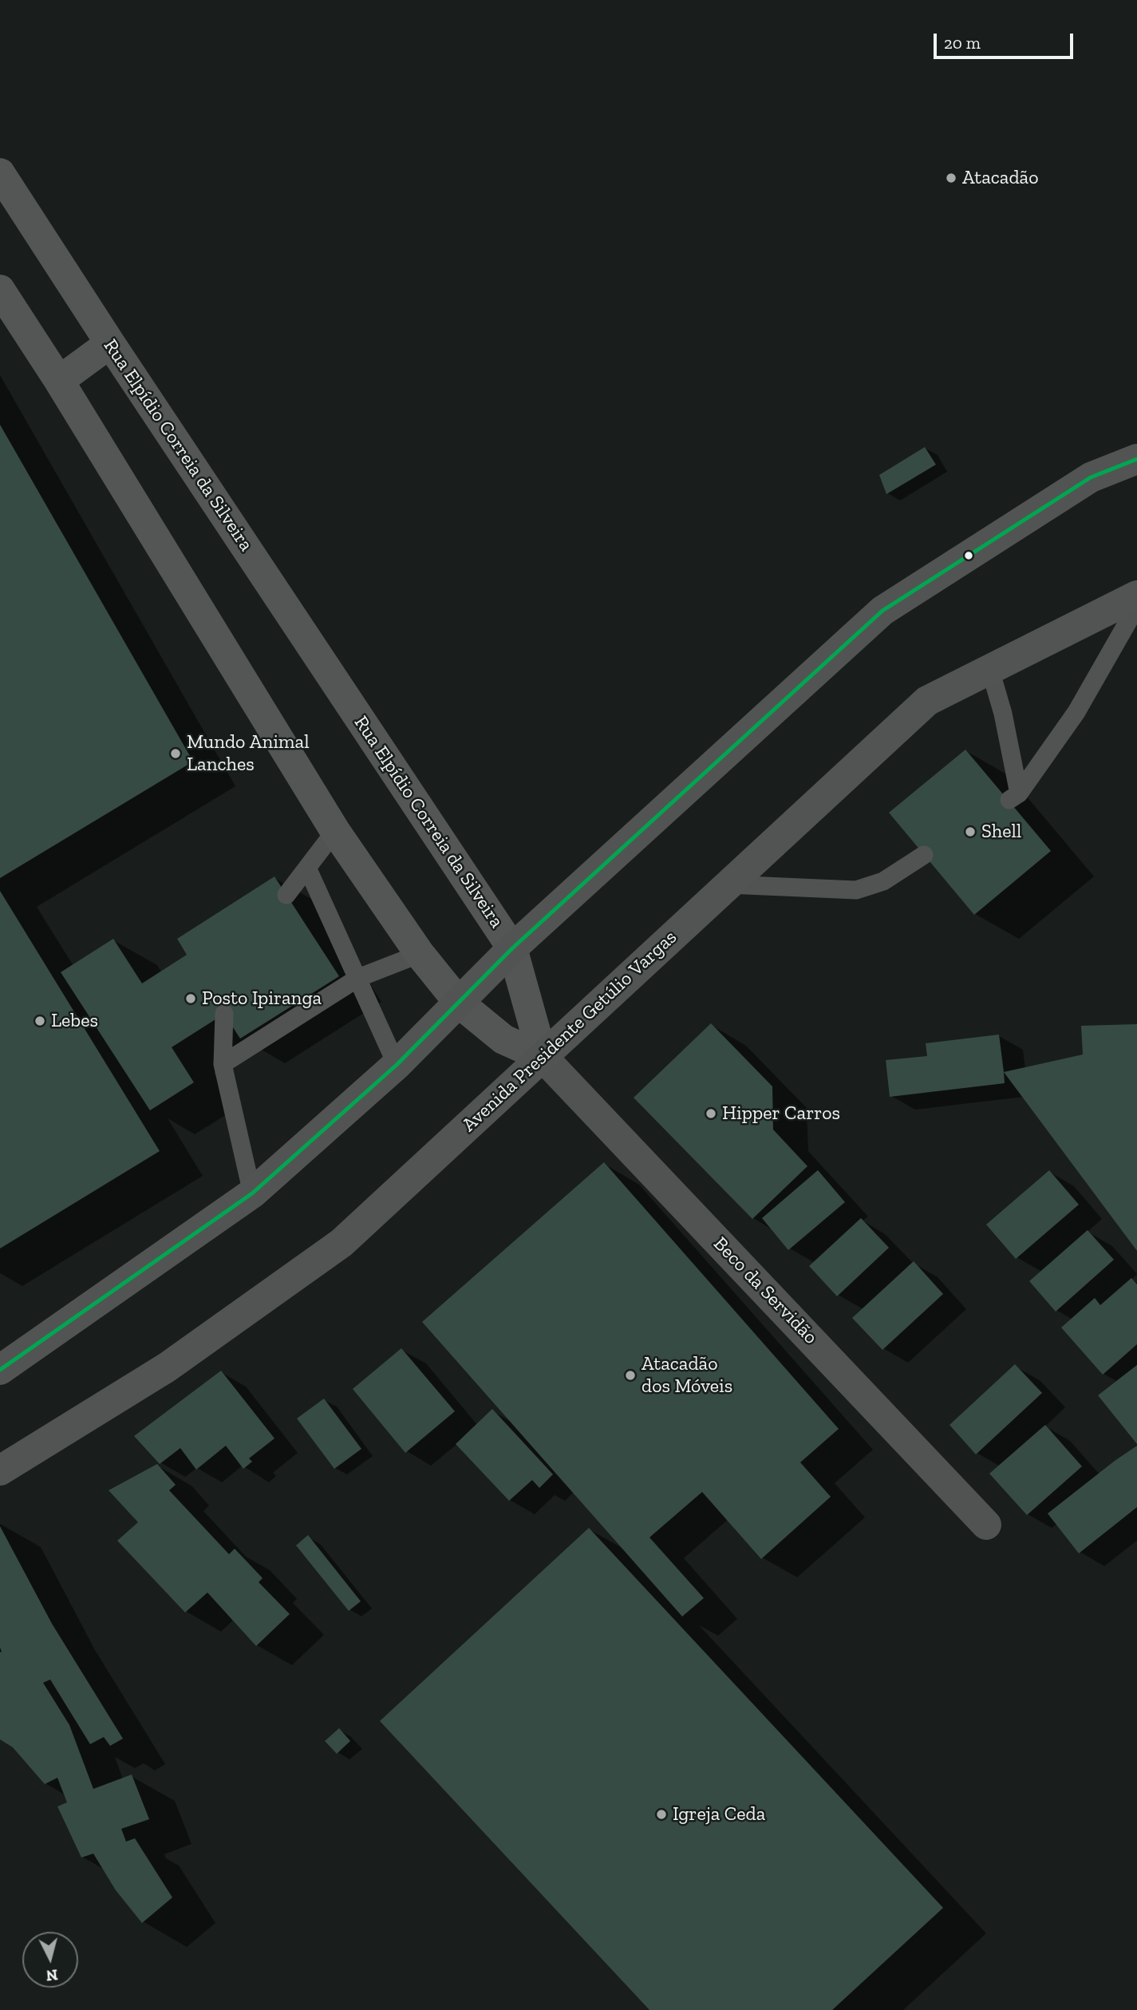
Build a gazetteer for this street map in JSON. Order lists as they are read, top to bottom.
{
  "streets": {
    "main road": ["Rua Elpídio Correia da Silveira", "Avenida Presidente Getúlio Vargas"],
    "street": ["Beco da Servidão"]
  },
  "crossings": [
    ["Rua Elpídio Correia da Silveira", "Avenida Presidente Getúlio Vargas"],
    ["Rua Elpídio Correia da Silveira", "Beco da Servidão"],
    ["Avenida Presidente Getúlio Vargas", "Beco da Servidão"]
  ],
  "places": [
    "Atacadão",
    "Mundo Animal Lanches",
    "Shell",
    "Posto Ipiranga",
    "Lebes",
    "Hipper Carros",
    "Atacadão dos Móveis",
    "Igreja Ceda"
  ],
  "scale_bar": "20 m",
  "north": "bottom"
}
